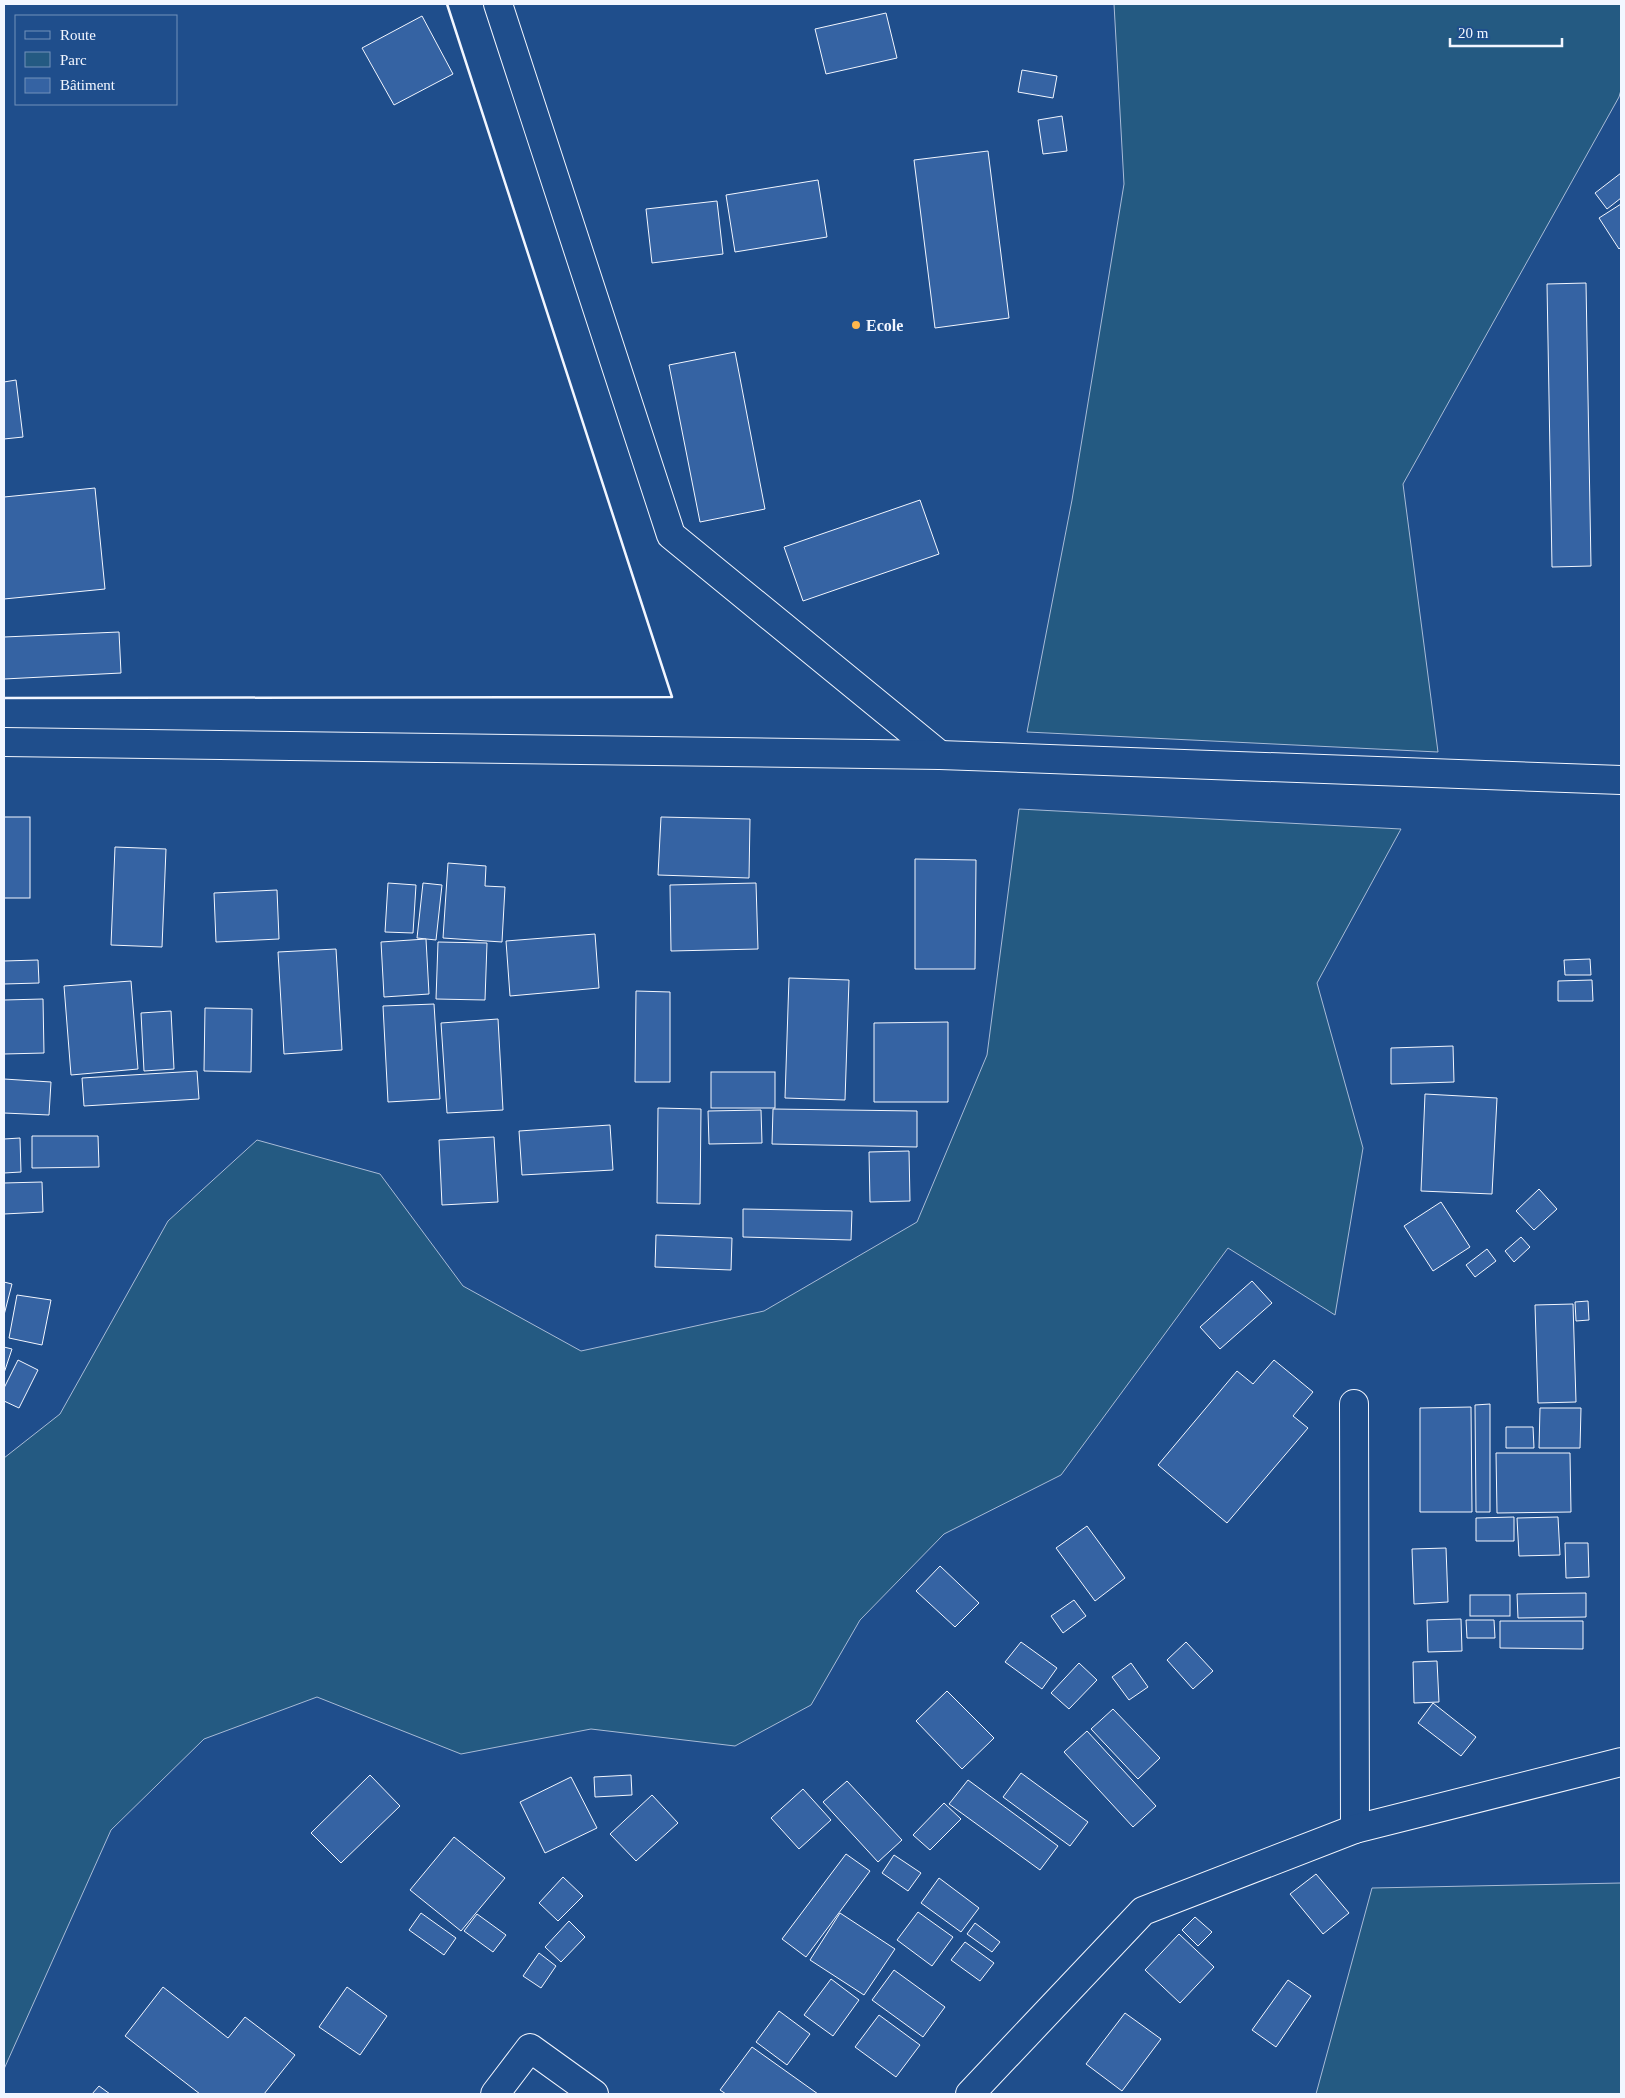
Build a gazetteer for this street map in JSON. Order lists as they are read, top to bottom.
{
  "places": ["Ecole"],
  "legend": ["Route", "Parc", "Bâtiment"],
  "scale_bar": "20 m"
}
